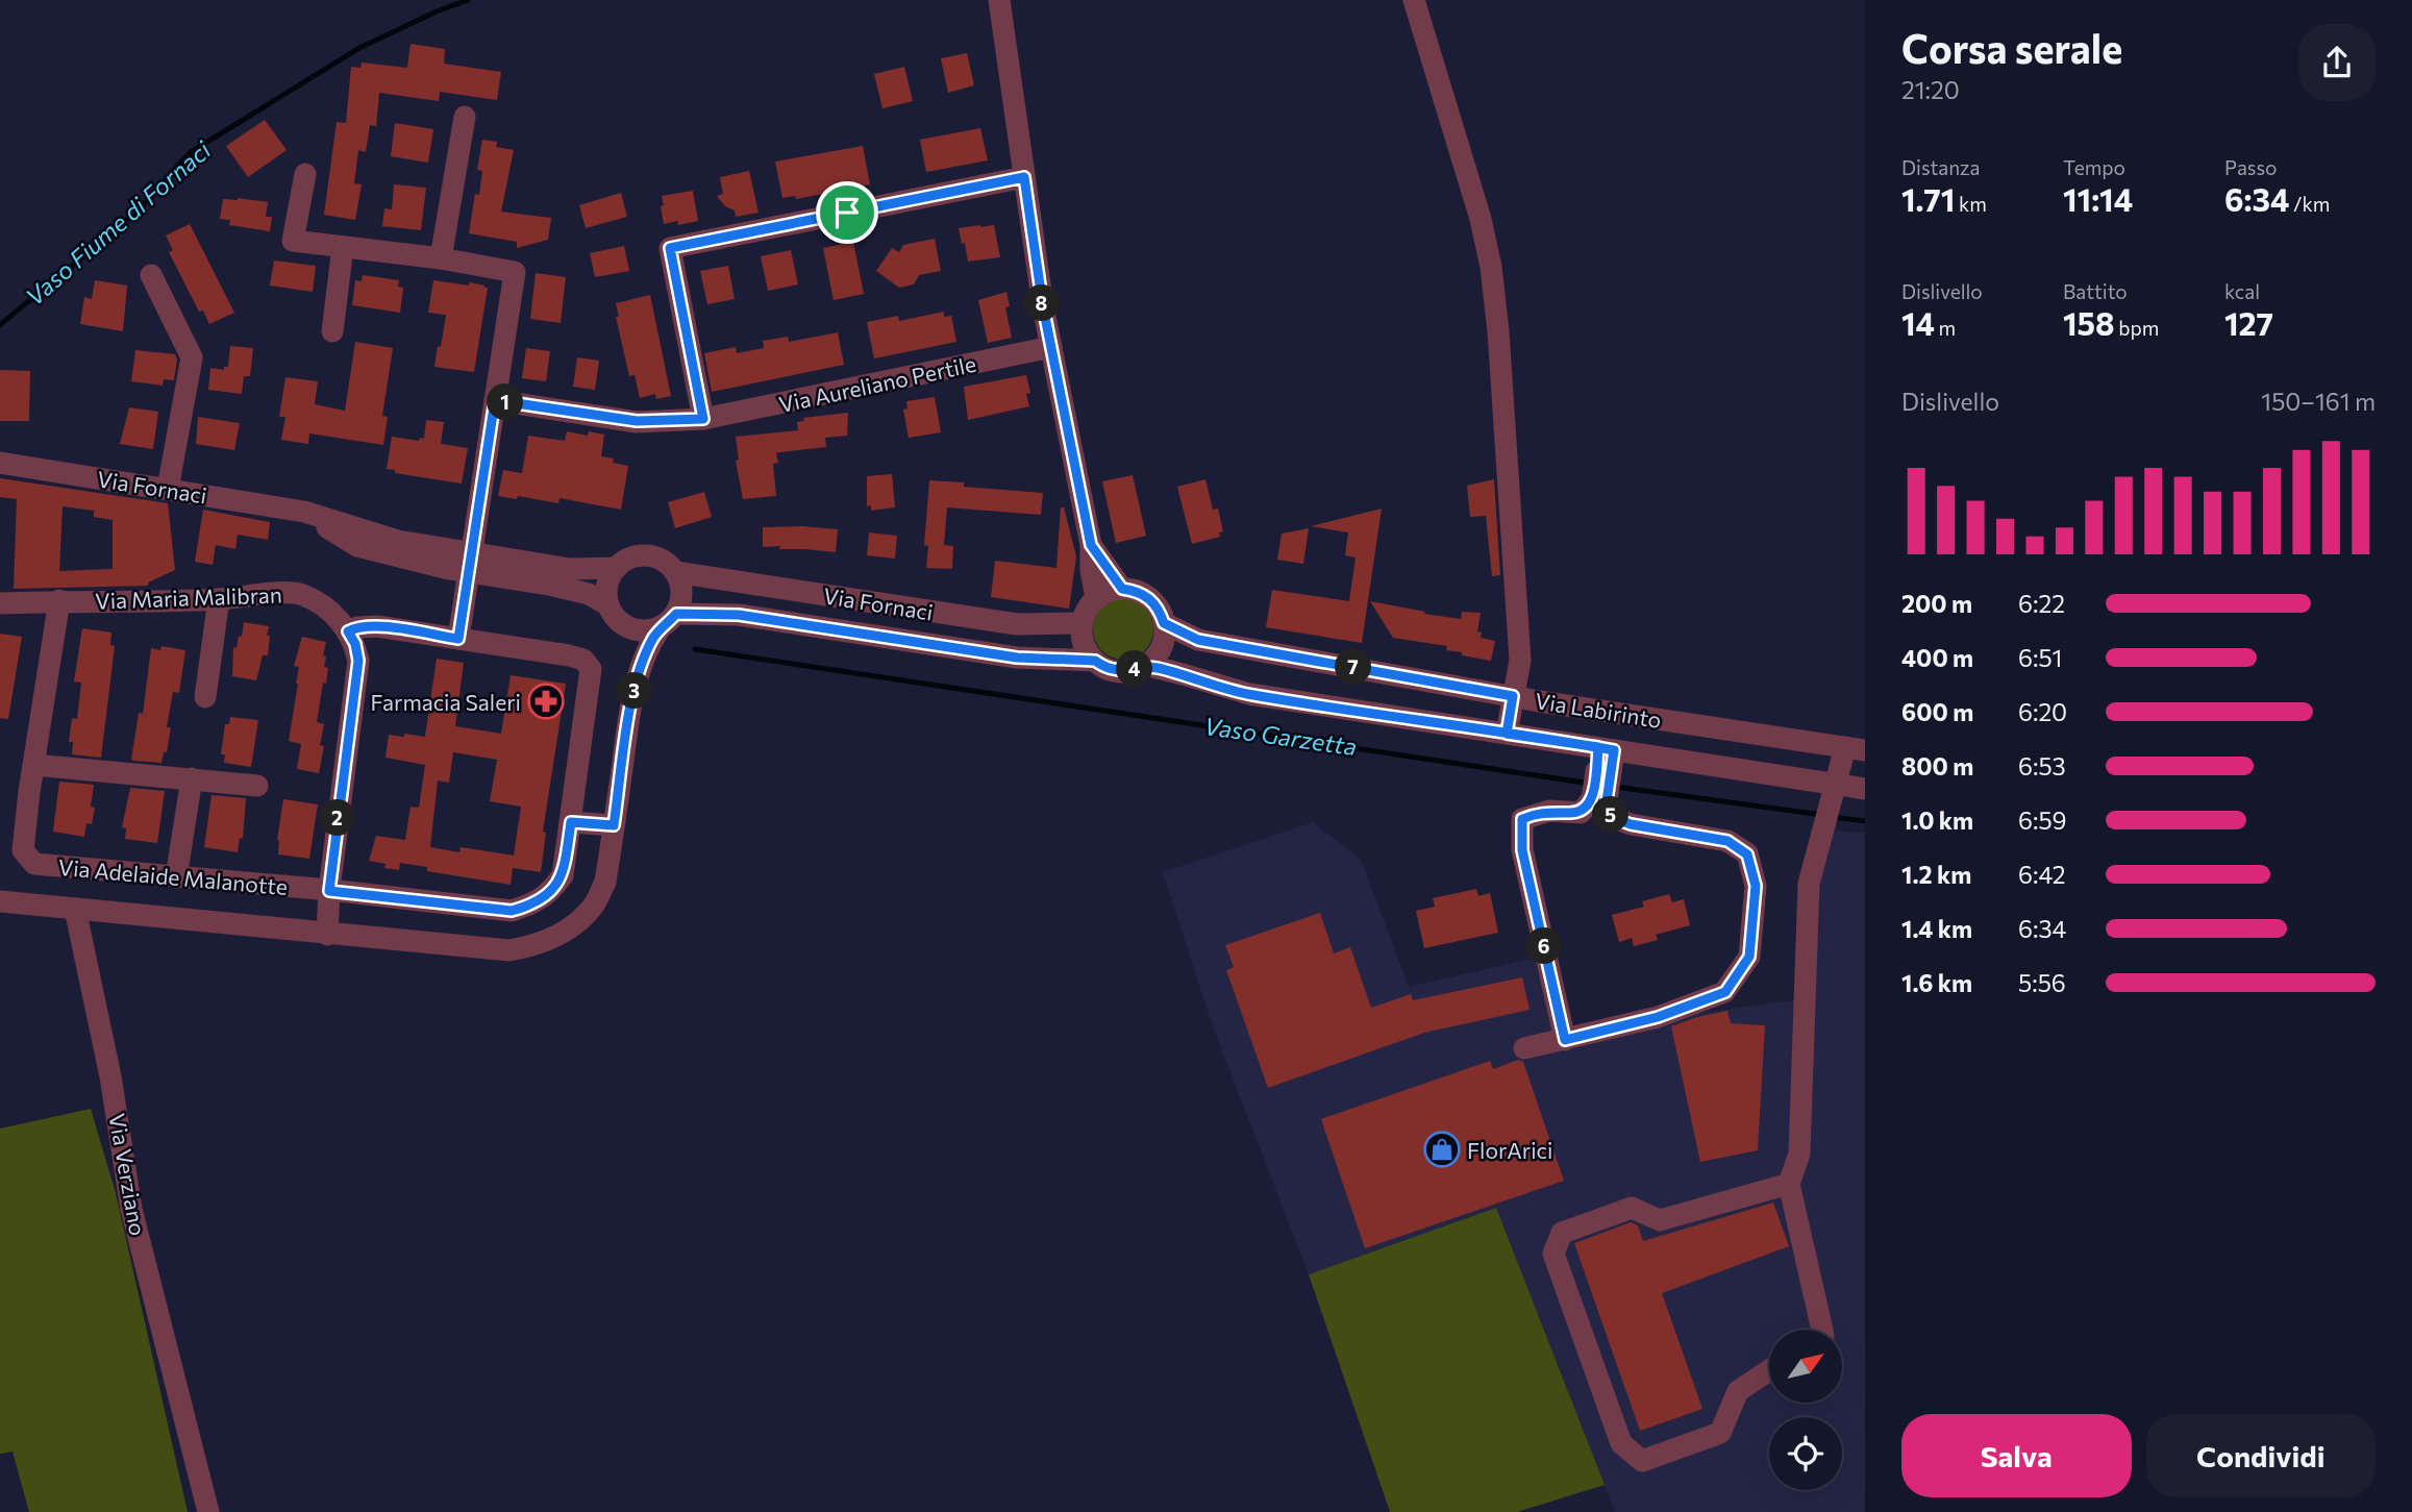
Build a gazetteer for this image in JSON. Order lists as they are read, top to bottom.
{
  "streets": {
    "street": [
      "Via Aureliano Pertile",
      "Via Fornaci",
      "Via Maria Malibran",
      "Via Labirinto",
      "Via Adelaide Malanotte",
      "Via Verziano"
    ]
  },
  "crossings": [
    ["Via Fornaci", "Via Labirinto"],
    ["Via Fornaci", "Via Adelaide Malanotte"],
    ["Via Maria Malibran", "Via Adelaide Malanotte"],
    ["Via Adelaide Malanotte", "Via Verziano"]
  ],
  "water": ["Vaso Fiume di Fornaci", "Vaso Garzetta"],
  "places": {
    "pharmacy": ["Farmacia Saleri"],
    "shop": ["FlorArici"]
  },
  "north": "top right",
  "page": {
    "heading": ["Corsa serale", "21:20"],
    "stats": [
      ["Distanza", "1.71 km"],
      ["Tempo", "11:14"],
      ["Passo", "6:34 /km"],
      ["Dislivello", "14 m"],
      ["Battito", "158 bpm"],
      ["kcal", "127"]
    ],
    "pins": [
      "8",
      "1",
      "7",
      "4",
      "3",
      "5",
      "2",
      "6"
    ],
    "chart": ["Dislivello", "150–161 m"],
    "list": [
      {
        "name": "200 m",
        "note": "6:22"
      },
      {
        "name": "400 m",
        "note": "6:51"
      },
      {
        "name": "600 m",
        "note": "6:20"
      },
      {
        "name": "800 m",
        "note": "6:53"
      },
      {
        "name": "1.0 km",
        "note": "6:59"
      },
      {
        "name": "1.2 km",
        "note": "6:42"
      },
      {
        "name": "1.4 km",
        "note": "6:34"
      },
      {
        "name": "1.6 km",
        "note": "5:56"
      }
    ],
    "buttons": ["Salva", "Condividi"]
  }
}
